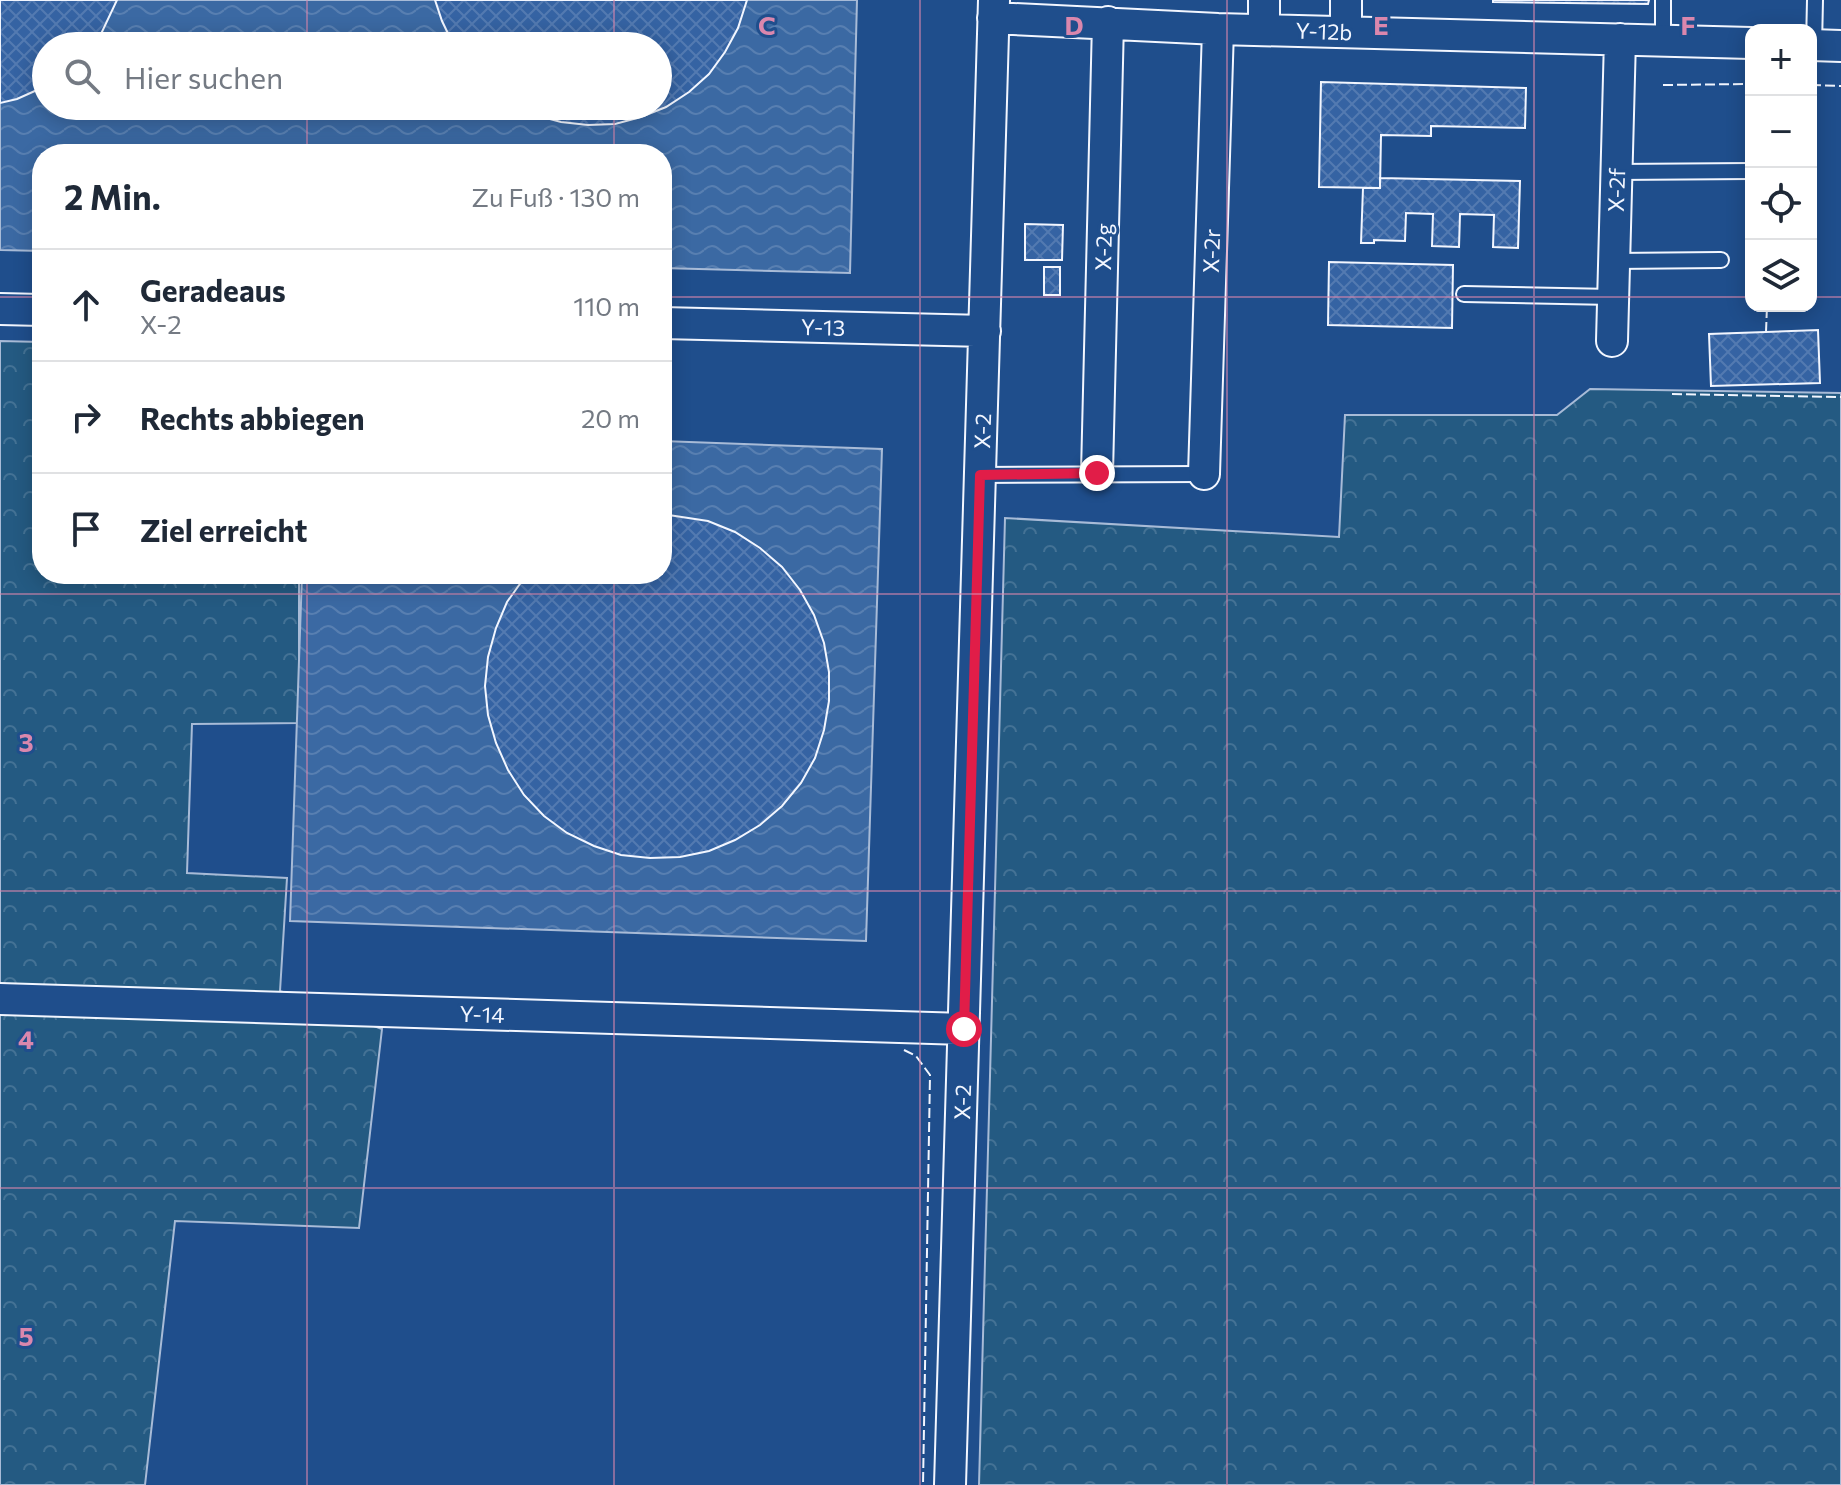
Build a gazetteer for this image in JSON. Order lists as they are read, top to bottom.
{
  "streets": {
    "street": [
      "Y-12b",
      "X-2f",
      "X-2g",
      "X-2r",
      "Y-13",
      "X-2",
      "Y-14"
    ]
  },
  "crossings": [
    ["Y-12b", "X-2f"],
    ["Y-12b", "X-2g"],
    ["Y-12b", "X-2r"],
    ["Y-12b", "X-2"],
    ["Y-13", "X-2"],
    ["X-2", "Y-14"]
  ],
  "page": {
    "map_buttons": ["+", "−"],
    "search": "Hier suchen",
    "heading": ["2 Min.", "Zu Fuß · 130 m"],
    "list": [
      ["Geradeaus", "X-2", "110 m"],
      ["Rechts abbiegen", "20 m"],
      "Ziel erreicht"
    ]
  },
  "grid": {
    "columns": [
      "C",
      "D",
      "E",
      "F"
    ],
    "rows": ["3", "4", "5"]
  }
}
